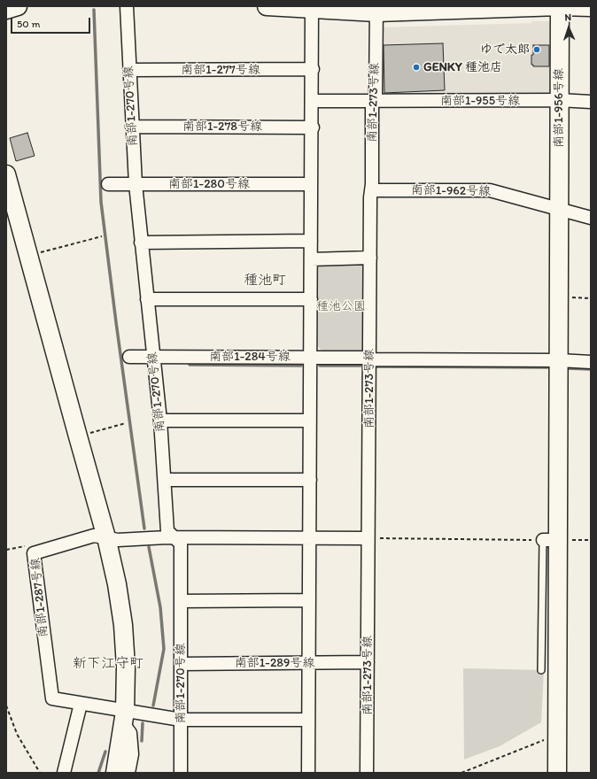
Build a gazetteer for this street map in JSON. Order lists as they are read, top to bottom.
{
  "streets": {
    "street": [
      "南部1-277号線",
      "南部1-955号線",
      "南部1-273号線",
      "南部1-270号線",
      "南部1-956号線",
      "南部1-278号線",
      "南部1-280号線",
      "南部1-962号線",
      "南部1-284号線",
      "南部1-287号線",
      "南部1-289号線"
    ]
  },
  "crossings": [
    ["南部1-277号線", "南部1-270号線"],
    ["南部1-955号線", "南部1-273号線"],
    ["南部1-955号線", "南部1-956号線"],
    ["南部1-273号線", "南部1-962号線"],
    ["南部1-273号線", "南部1-284号線"],
    ["南部1-273号線", "南部1-287号線"],
    ["南部1-273号線", "南部1-289号線"],
    ["南部1-270号線", "南部1-278号線"],
    ["南部1-270号線", "南部1-280号線"],
    ["南部1-270号線", "南部1-284号線"],
    ["南部1-270号線", "南部1-287号線"],
    ["南部1-270号線", "南部1-289号線"],
    ["南部1-956号線", "南部1-962号線"],
    ["南部1-956号線", "南部1-284号線"]
  ],
  "districts": ["種池町", "新下江守町"],
  "parks": ["種池公園"],
  "places": ["ゆで太郎", "GENKY 種池店"],
  "scale_bar": "50 m",
  "north": "top"
}
